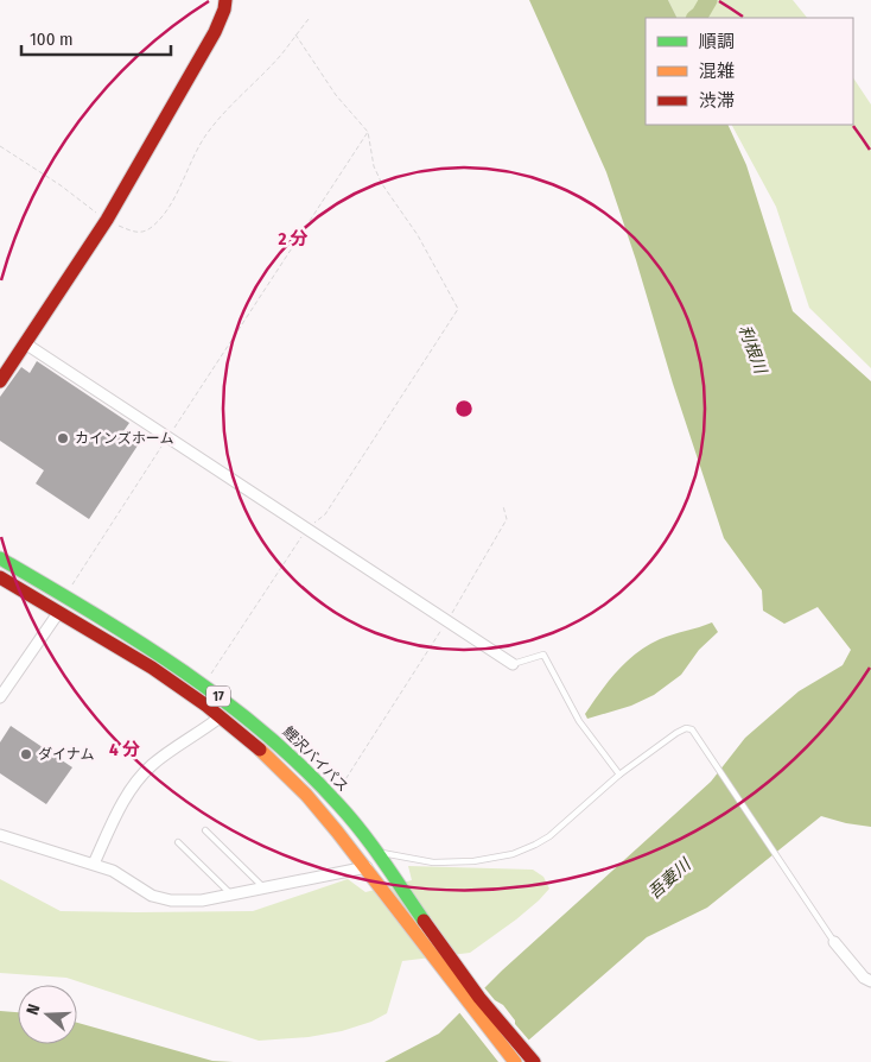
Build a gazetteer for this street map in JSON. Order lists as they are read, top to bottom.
{
  "streets": {
    "main road": ["17", "鯉沢バイパス"]
  },
  "water": ["利根川", "吾妻川"],
  "places": ["カインズホーム", "ダイナム"],
  "legend": ["順調", "混雑", "渋滞"],
  "scale_bar": "100 m",
  "north": "left",
  "rings": ["2 分", "4 分"]
}
